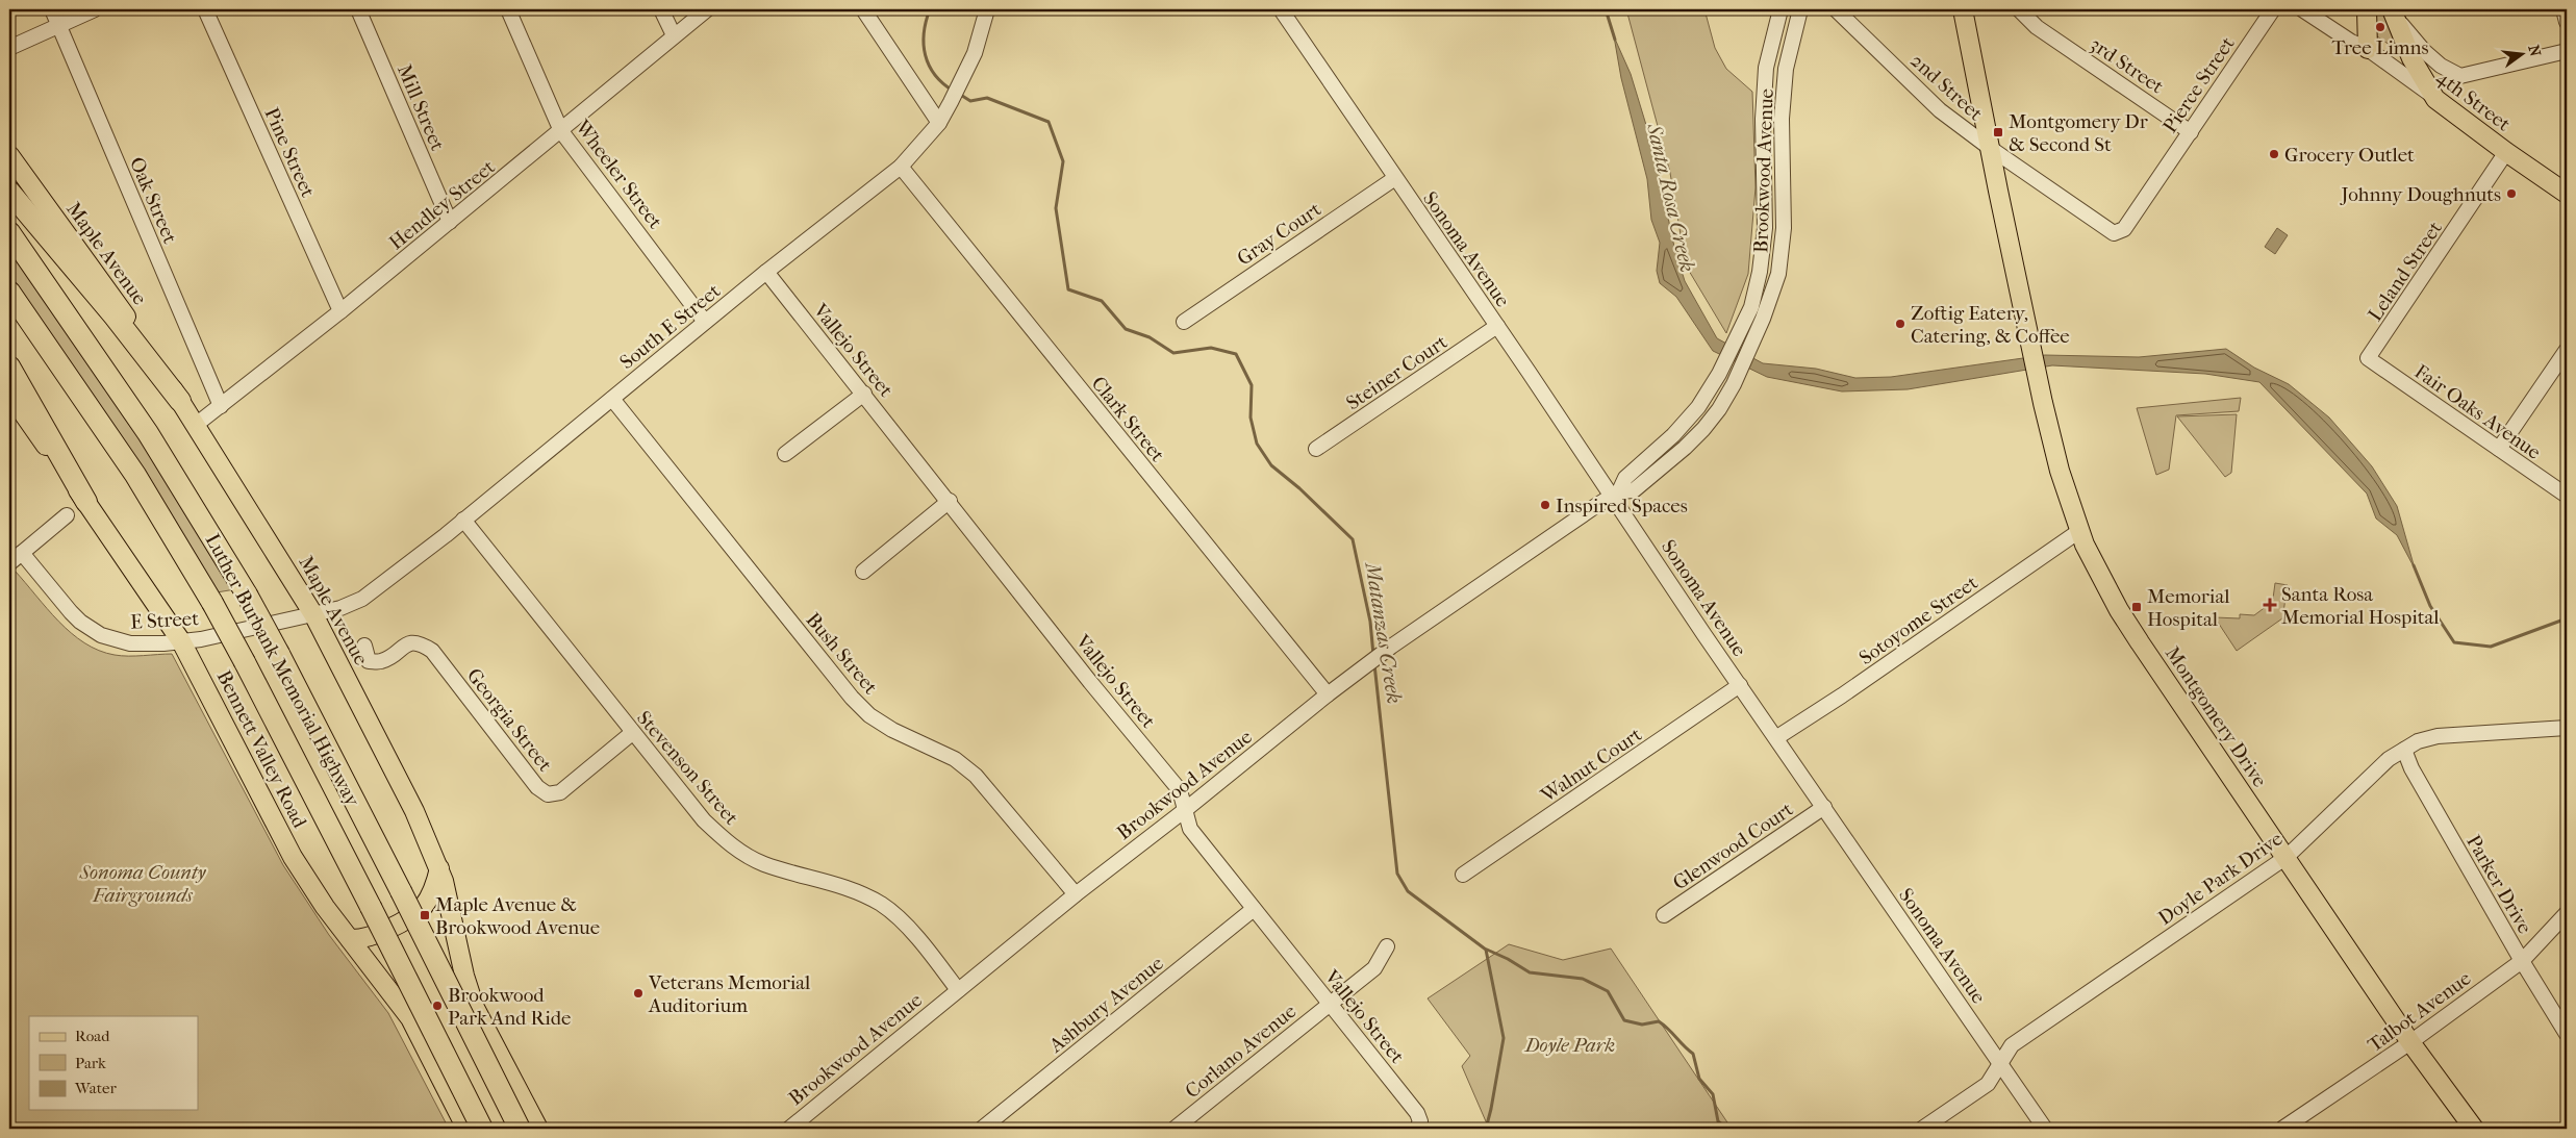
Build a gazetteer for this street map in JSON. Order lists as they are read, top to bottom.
{
  "streets": {
    "highway": ["Luther Burbank Memorial Highway"],
    "main road": [
      "4th Street",
      "Maple Avenue",
      "Montgomery Drive",
      "Bennett Valley Road"
    ],
    "street": [
      "3rd Street",
      "Pierce Street",
      "2nd Street",
      "Mill Street",
      "Pine Street",
      "Brookwood Avenue",
      "Wheeler Street",
      "Oak Street",
      "Hendley Street",
      "Gray Court",
      "Sonoma Avenue",
      "Leland Street",
      "South E Street",
      "Vallejo Street",
      "Steiner Court",
      "Fair Oaks Avenue",
      "Clark Street",
      "E Street",
      "Sotoyome Street",
      "Bush Street",
      "Georgia Street",
      "Walnut Court",
      "Stevenson Street",
      "Glenwood Court",
      "Doyle Park Drive",
      "Parker Drive",
      "Ashbury Avenue",
      "Talbot Avenue",
      "Corlano Avenue"
    ]
  },
  "crossings": [
    ["3rd Street", "Pierce Street"],
    ["Pierce Street", "2nd Street"],
    ["2nd Street", "Montgomery Drive"],
    ["4th Street", "Leland Street"],
    ["Mill Street", "Hendley Street"],
    ["Pine Street", "Hendley Street"],
    ["Brookwood Avenue", "Sonoma Avenue"],
    ["Brookwood Avenue", "Vallejo Street"],
    ["Brookwood Avenue", "Clark Street"],
    ["Brookwood Avenue", "Bush Street"],
    ["Brookwood Avenue", "Stevenson Street"],
    ["Wheeler Street", "Hendley Street"],
    ["Wheeler Street", "South E Street"],
    ["Oak Street", "Hendley Street"],
    ["Hendley Street", "Maple Avenue"],
    ["Gray Court", "Sonoma Avenue"],
    ["Sonoma Avenue", "Steiner Court"],
    ["Sonoma Avenue", "Sotoyome Street"],
    ["Sonoma Avenue", "Walnut Court"],
    ["Sonoma Avenue", "Glenwood Court"],
    ["Sonoma Avenue", "Doyle Park Drive"],
    ["Maple Avenue", "South E Street"],
    ["Maple Avenue", "E Street"],
    ["Leland Street", "Fair Oaks Avenue"],
    ["South E Street", "Vallejo Street"],
    ["South E Street", "Clark Street"],
    ["South E Street", "E Street"],
    ["South E Street", "Bush Street"],
    ["South E Street", "Stevenson Street"],
    ["Vallejo Street", "Ashbury Avenue"],
    ["Vallejo Street", "Corlano Avenue"],
    ["E Street", "Bennett Valley Road"],
    ["Sotoyome Street", "Montgomery Drive"],
    ["Montgomery Drive", "Doyle Park Drive"],
    ["Montgomery Drive", "Talbot Avenue"],
    ["Georgia Street", "Stevenson Street"],
    ["Doyle Park Drive", "Parker Drive"],
    ["Parker Drive", "Talbot Avenue"]
  ],
  "water": ["Santa Rosa Creek", "Matanzas Creek"],
  "parks": ["Sonoma County Fairgrounds", "Doyle Park"],
  "places": {
    "other": [
      "Tree Limns",
      "Grocery Outlet",
      "Johnny Doughnuts",
      "Zoftig Eatery, Catering, & Coffee",
      "Inspired Spaces",
      "Veterans Memorial Auditorium",
      "Brookwood Park And Ride"
    ],
    "transit": ["Montgomery Dr & Second St", "Memorial Hospital", "Maple Avenue & Brookwood Avenue"],
    "health": ["Santa Rosa Memorial Hospital"]
  },
  "legend": ["Road", "Park", "Water"],
  "north": "right"
}
